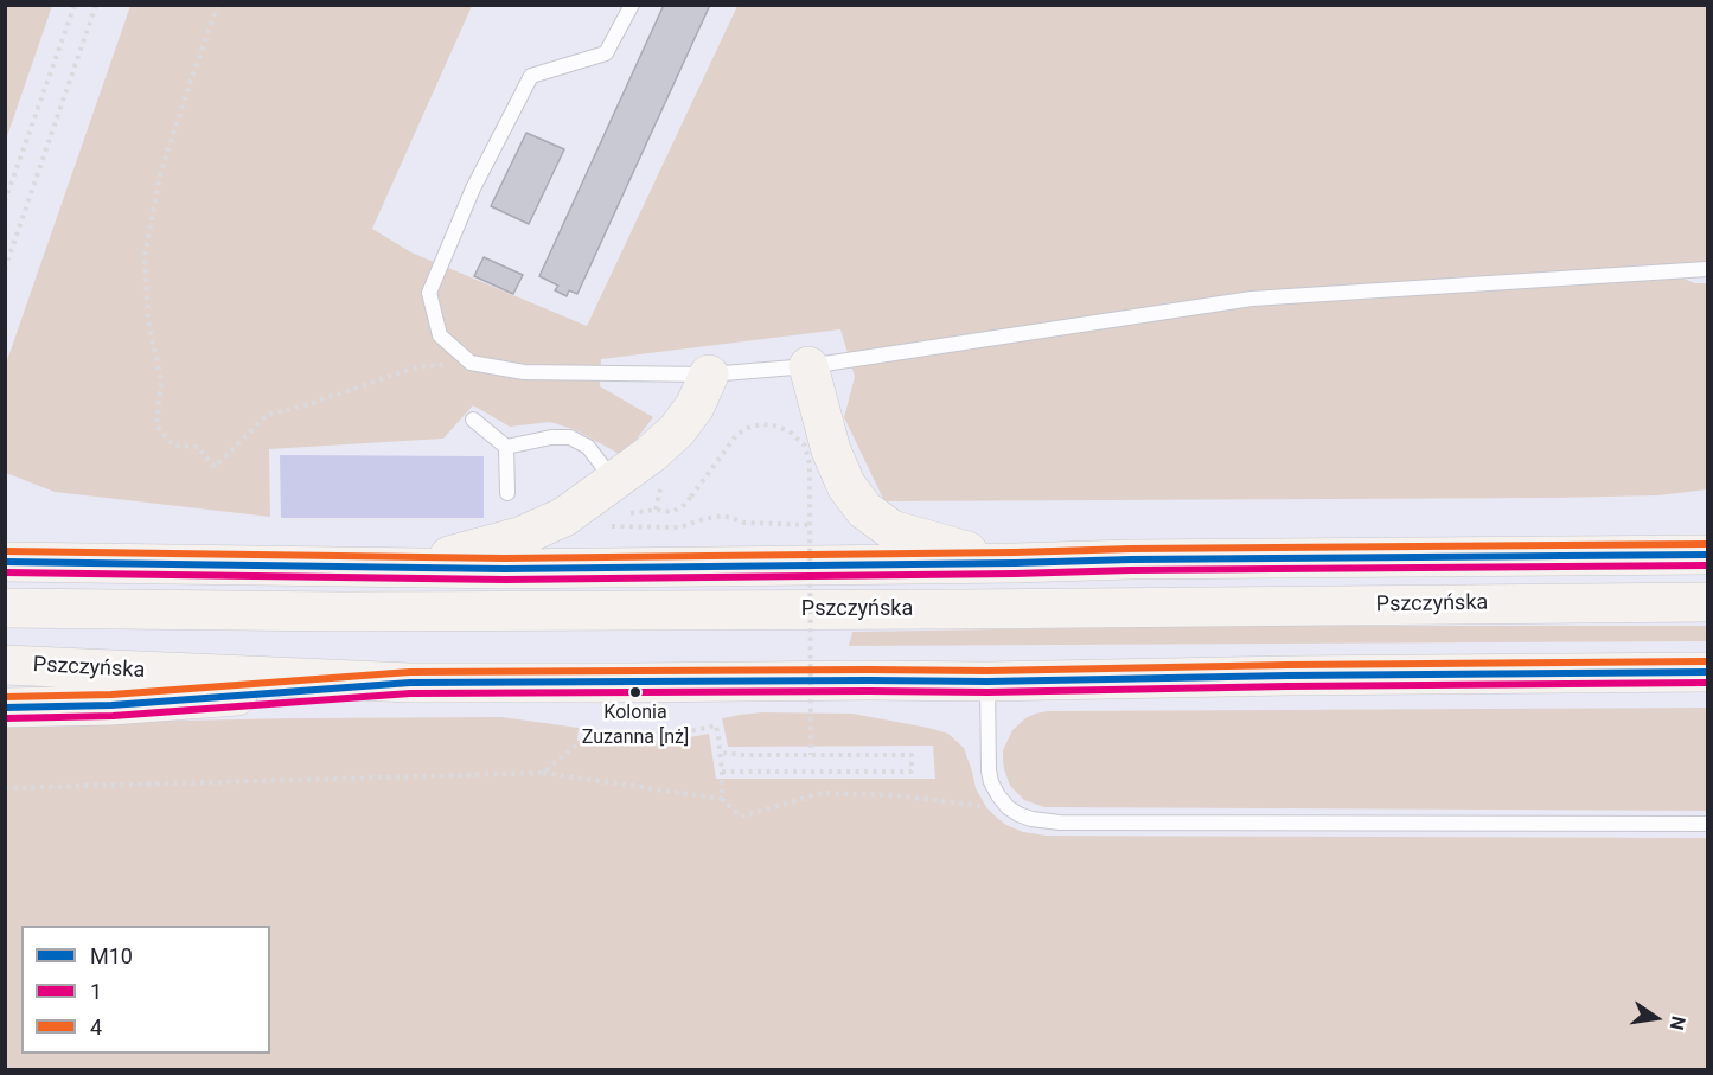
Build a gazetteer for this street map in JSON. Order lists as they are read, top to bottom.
{
  "streets": {
    "main road": ["Pszczyńska"]
  },
  "places": ["Kolonia Zuzanna [nż]"],
  "lines": ["transit line 4", "transit line M10", "transit line 1"],
  "legend": ["M10", "1", "4"],
  "north": "right"
}
